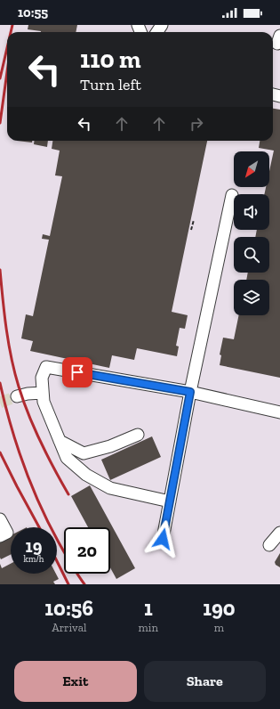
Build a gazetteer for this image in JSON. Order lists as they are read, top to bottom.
{
  "north": "bottom left",
  "page": {
    "status": "10:55",
    "turn": ["110 m", "Turn left"],
    "speed": "19 km/h",
    "limit": "20",
    "eta": [
      "10:56",
      "Arrival",
      "1",
      "min",
      "190",
      "m"
    ],
    "buttons": ["Exit", "Share"]
  }
}
